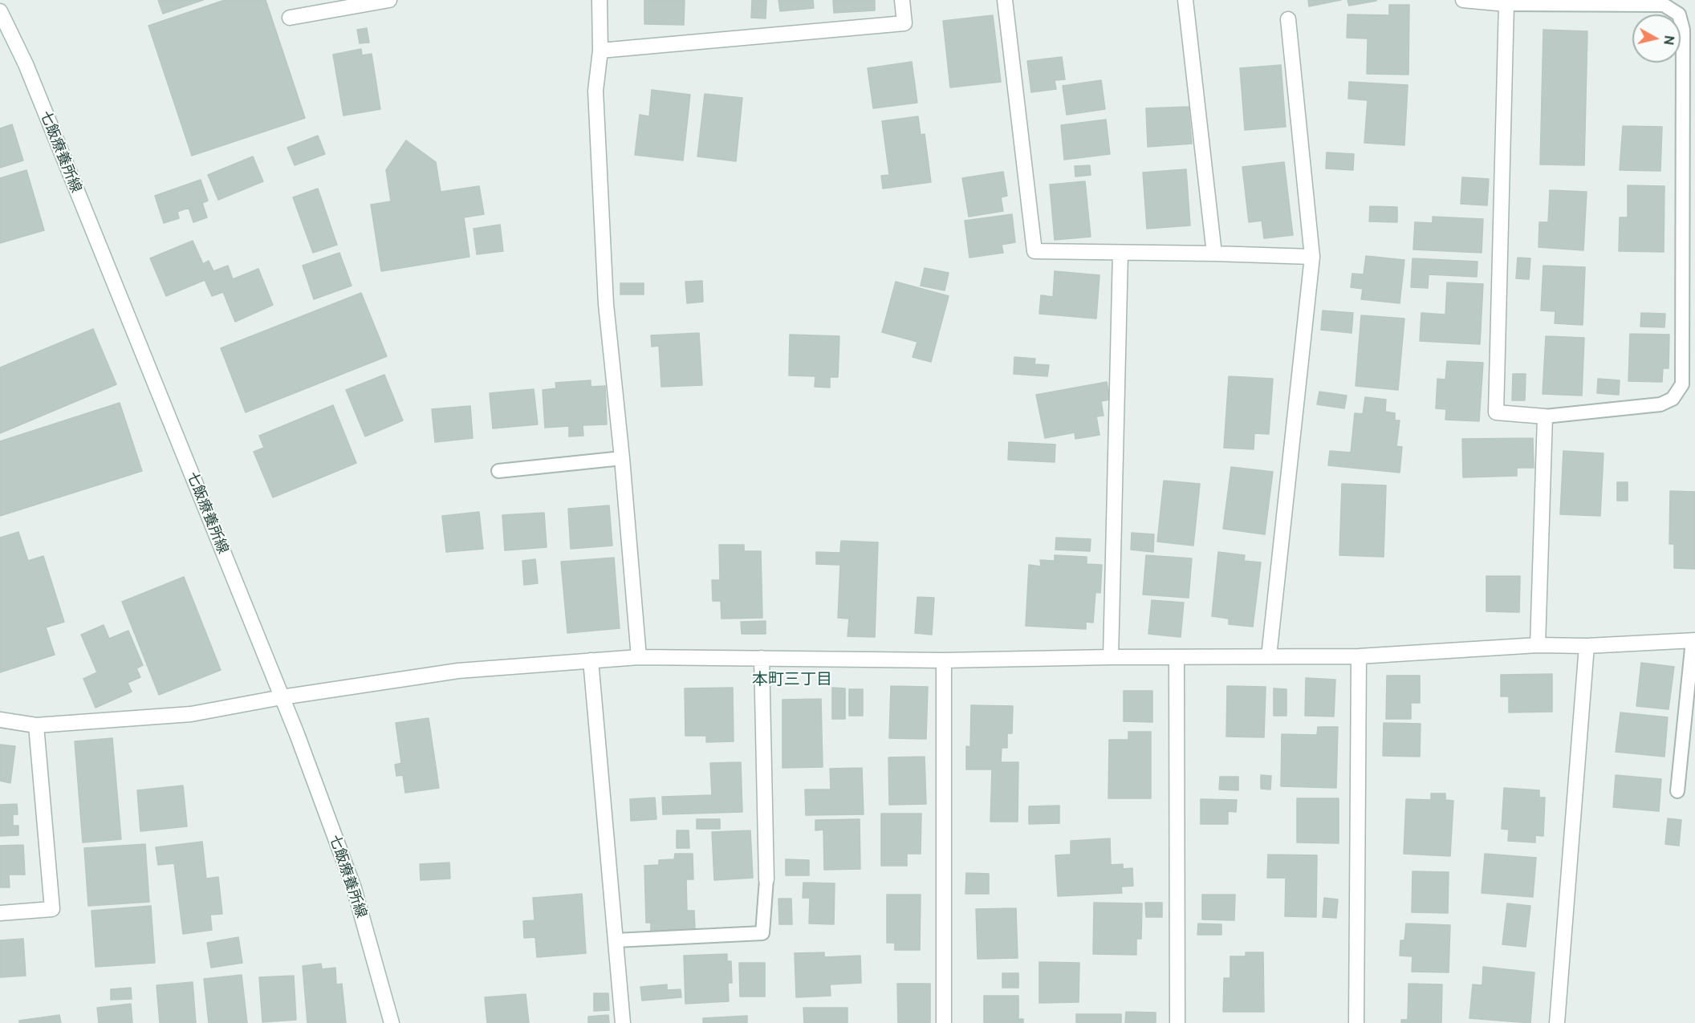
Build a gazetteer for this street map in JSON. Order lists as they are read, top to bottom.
{
  "streets": {
    "street": ["七飯療養所線"]
  },
  "districts": ["本町三丁目"],
  "north": "right"
}
